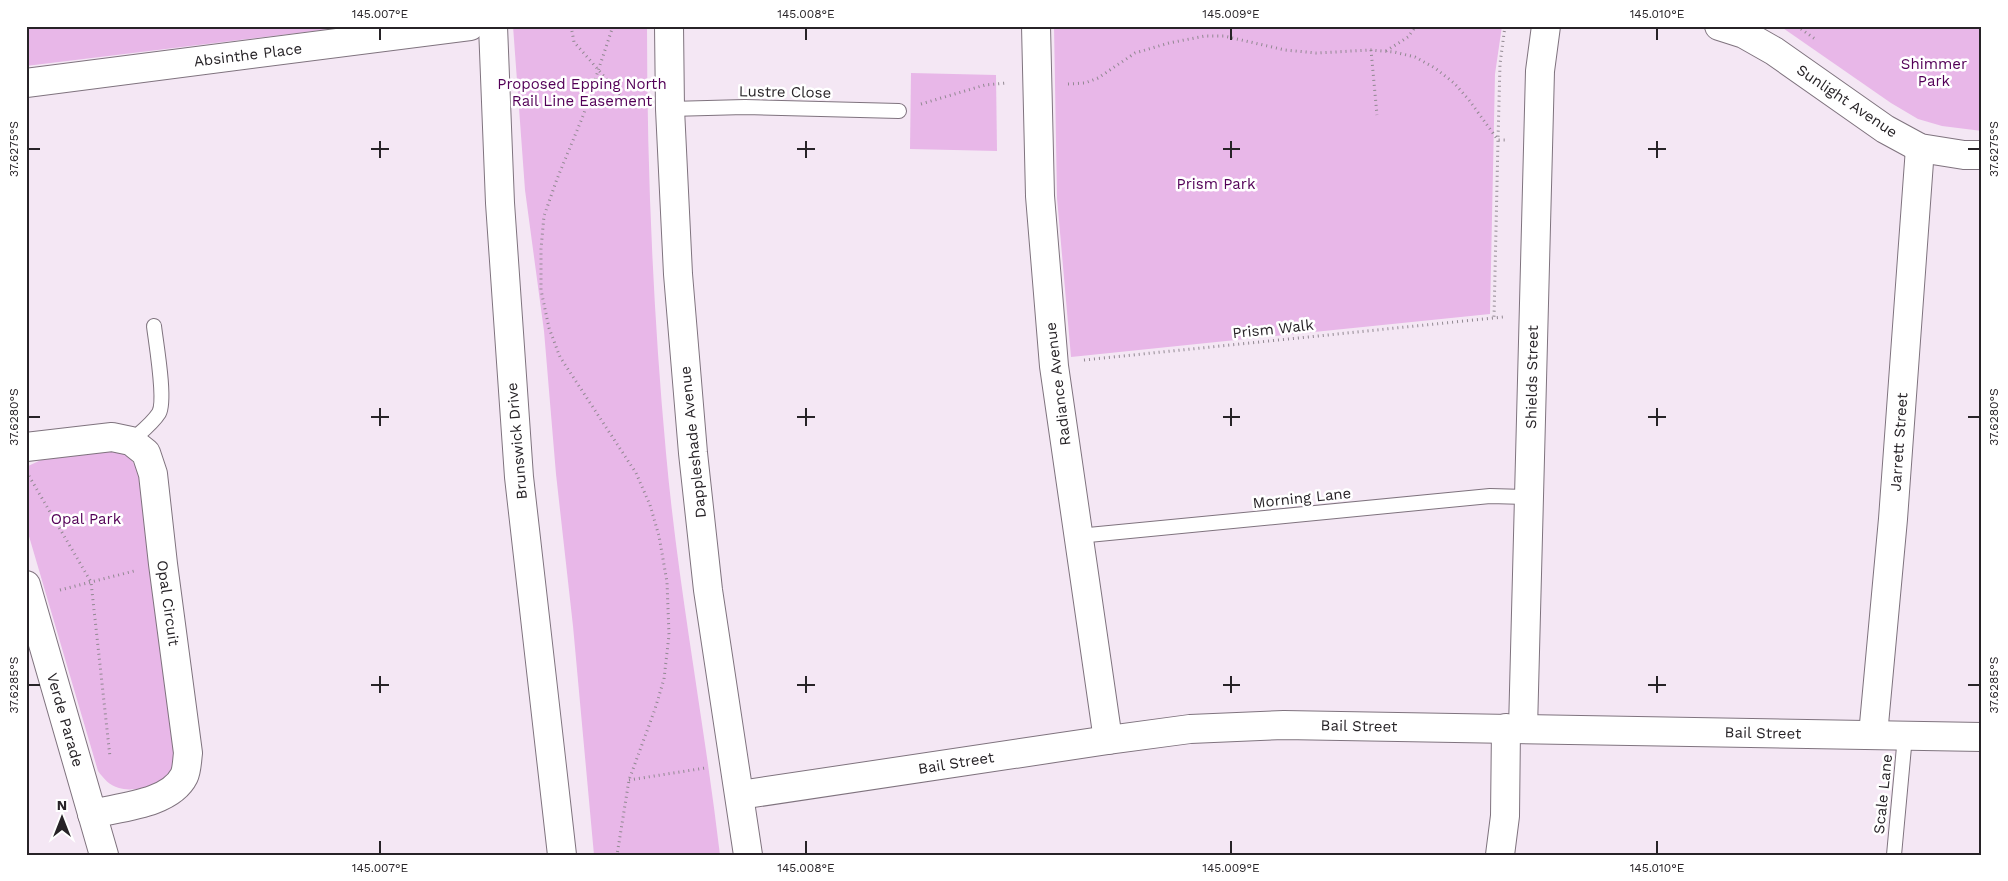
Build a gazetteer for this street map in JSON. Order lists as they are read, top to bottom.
{
  "streets": {
    "street": [
      "Absinthe Place",
      "Sunlight Avenue",
      "Shields Street",
      "Radiance Avenue",
      "Brunswick Drive",
      "Dappleshade Avenue",
      "Jarrett Street",
      "Opal Circuit",
      "Verde Parade",
      "Bail Street"
    ],
    "lane": ["Lustre Close", "Morning Lane", "Scale Lane"],
    "path": ["Prism Walk"]
  },
  "crossings": [
    ["Lustre Close", "Dappleshade Avenue"],
    ["Sunlight Avenue", "Jarrett Street"],
    ["Prism Walk", "Radiance Avenue"],
    ["Shields Street", "Morning Lane"],
    ["Shields Street", "Bail Street"],
    ["Radiance Avenue", "Morning Lane"],
    ["Radiance Avenue", "Bail Street"],
    ["Dappleshade Avenue", "Bail Street"],
    ["Jarrett Street", "Bail Street"],
    ["Opal Circuit", "Verde Parade"],
    ["Bail Street", "Scale Lane"]
  ],
  "parks": [
    "Shimmer Park",
    "Proposed Epping North Rail Line Easement",
    "Prism Park",
    "Opal Park"
  ],
  "north": "top",
  "coordinates": [
    "145.007°E",
    "145.008°E",
    "145.009°E",
    "145.010°E",
    "37.6275°S",
    "37.6280°S",
    "37.6285°S"
  ]
}
